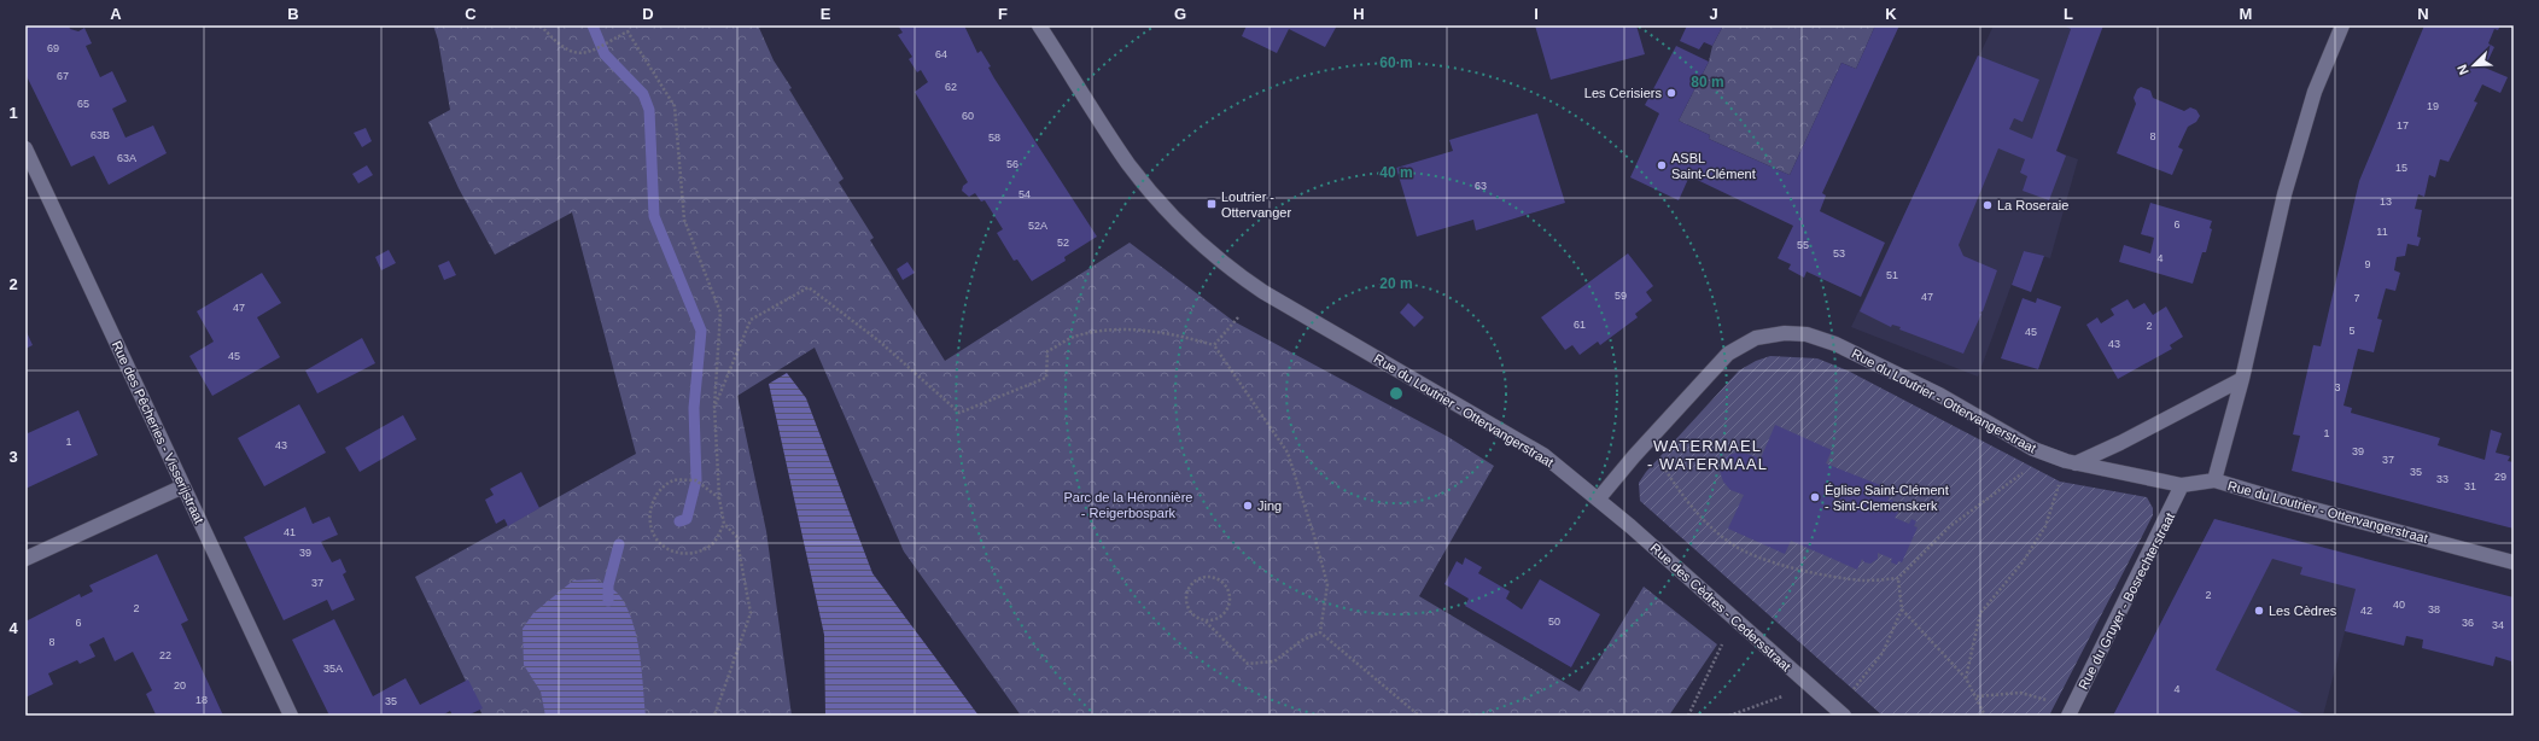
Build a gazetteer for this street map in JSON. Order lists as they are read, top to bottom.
{
  "streets": {
    "street": [
      "Rue du Loutrier - Ottervangerstraat",
      "Rue des Pêcheries - Visserijstraat",
      "Rue du Gruyer - Bosrechterstraat",
      "Rue des Cèdres - Cedersstraat"
    ]
  },
  "crossings": [
    ["Rue du Loutrier - Ottervangerstraat", "Rue du Gruyer - Bosrechterstraat"],
    ["Rue du Loutrier - Ottervangerstraat", "Rue des Cèdres - Cedersstraat"]
  ],
  "districts": ["WATERMAEL - WATERMAAL"],
  "parks": ["Parc de la Héronnière - Reigerbospark"],
  "places": {
    "other": [
      "Les Cerisiers",
      "ASBL Saint-Clément",
      "La Roseraie",
      "Église Saint-Clément - Sint-Clemenskerk",
      "Jing",
      "Les Cèdres"
    ],
    "transit": ["Loutrier - Ottervanger"]
  },
  "house_numbers": [
    "69",
    "64",
    "67",
    "62",
    "65",
    "19",
    "60",
    "17",
    "63B",
    "8",
    "58",
    "63A",
    "56",
    "15",
    "63",
    "54",
    "13",
    "6",
    "52A",
    "11",
    "52",
    "55",
    "53",
    "4",
    "9",
    "51",
    "59",
    "47",
    "7",
    "47",
    "61",
    "2",
    "5",
    "45",
    "43",
    "45",
    "3",
    "1",
    "1",
    "43",
    "39",
    "37",
    "35",
    "29",
    "33",
    "31",
    "41",
    "39",
    "37",
    "2",
    "40",
    "2",
    "38",
    "42",
    "50",
    "6",
    "36",
    "34",
    "8",
    "22",
    "35A",
    "20",
    "4",
    "18",
    "35"
  ],
  "north": "bottom left",
  "grid": {
    "columns": [
      "A",
      "B",
      "C",
      "D",
      "E",
      "F",
      "G",
      "H",
      "I",
      "J",
      "K",
      "L",
      "M",
      "N"
    ],
    "rows": [
      "1",
      "2",
      "3",
      "4"
    ]
  },
  "rings": [
    "60 m",
    "80 m",
    "40 m",
    "20 m"
  ]
}
